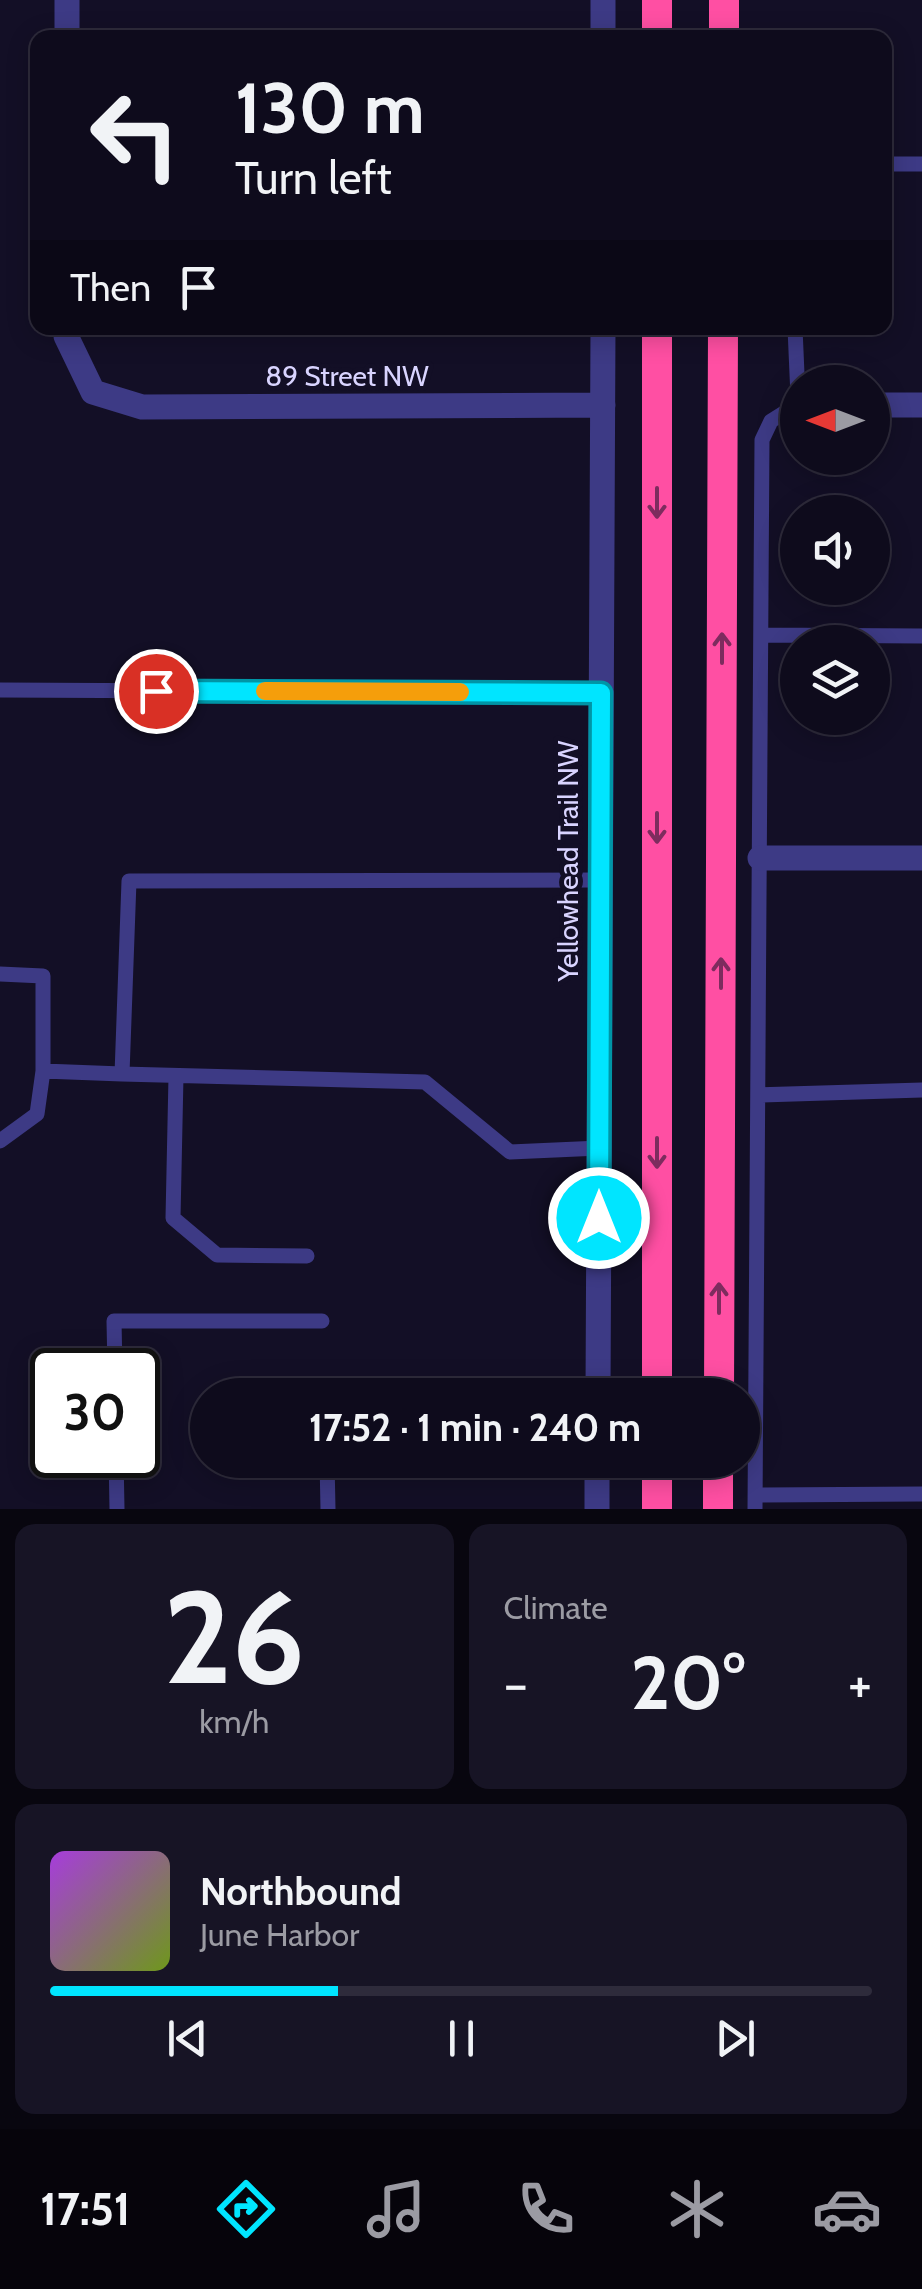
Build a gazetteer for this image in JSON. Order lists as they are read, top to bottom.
{
  "streets": {
    "street": ["89 Street NW", "Yellowhead Trail NW"]
  },
  "crossings": [
    ["89 Street NW", "Yellowhead Trail NW"]
  ],
  "north": "left",
  "page": {
    "turn": ["130 m", "Turn left"],
    "then": "Then",
    "limit": "30",
    "trip": "17:52 · 1 min · 240 m",
    "tile": [
      ["26", "km/h"],
      "Climate"
    ],
    "heat": ["−", "20°", "+"],
    "song": ["Northbound", "June Harbor"],
    "tabs": "17:51"
  }
}
